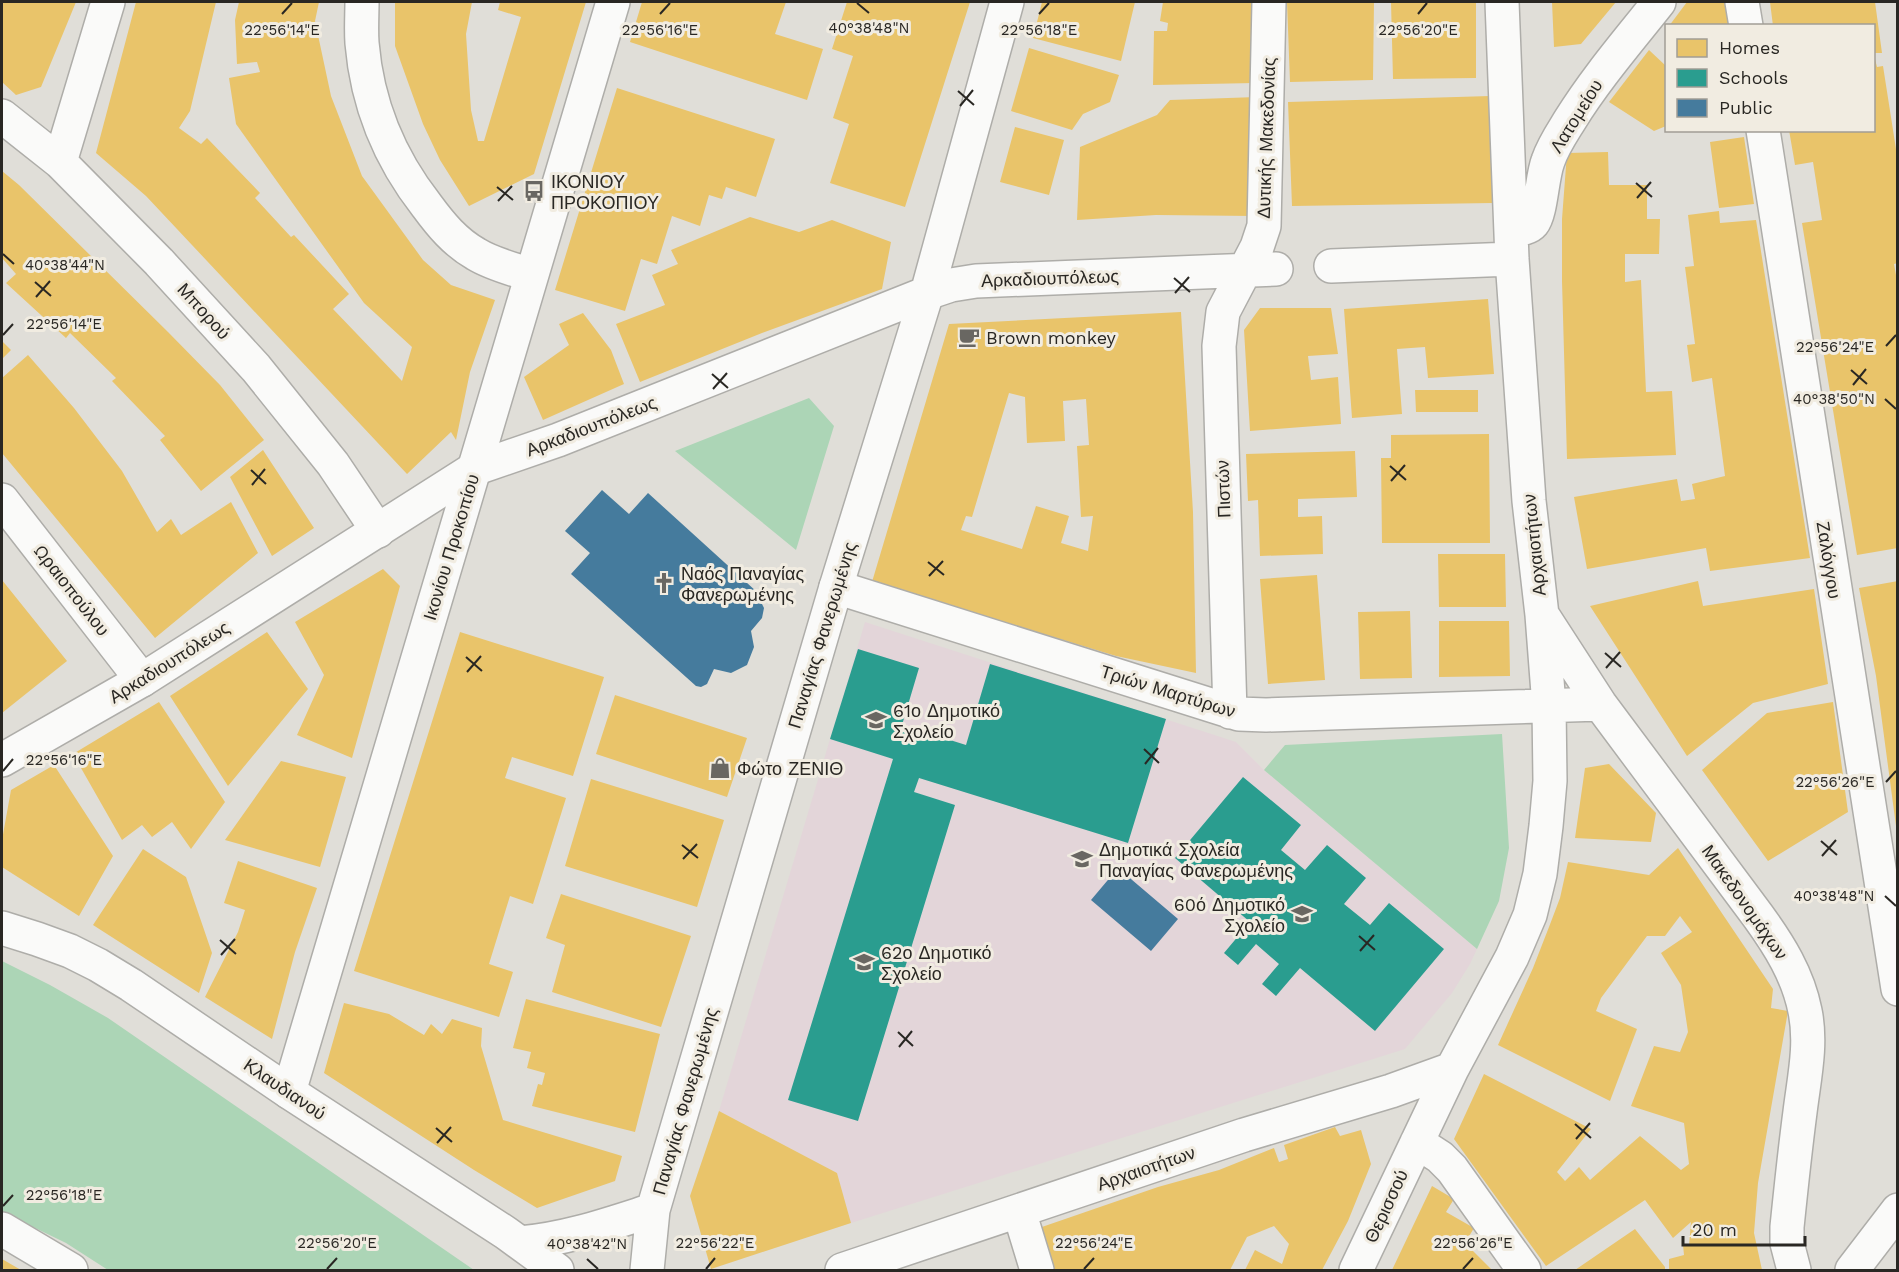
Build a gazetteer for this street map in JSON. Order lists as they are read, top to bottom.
{
  "streets": {
    "street": [
      "Λατομείου",
      "Δυτικής Μακεδονίας",
      "Αρκαδιουπόλεως",
      "Μπορού",
      "Πιστών",
      "Αρχαιοτήτων",
      "Ικονίου Προκοπίου",
      "Ζαλόγγου",
      "Ωραιοπούλου",
      "Παναγίας Φανερωμένης",
      "Τριών Μαρτύρων",
      "Μακεδονομάχων",
      "Κλαυδιανού",
      "Θερισσού"
    ]
  },
  "crossings": [
    ["Λατομείου", "Αρχαιοτήτων"],
    ["Δυτικής Μακεδονίας", "Αρκαδιουπόλεως"],
    ["Δυτικής Μακεδονίας", "Πιστών"],
    ["Αρκαδιουπόλεως", "Μπορού"],
    ["Αρκαδιουπόλεως", "Πιστών"],
    ["Αρκαδιουπόλεως", "Ικονίου Προκοπίου"],
    ["Αρκαδιουπόλεως", "Ωραιοπούλου"],
    ["Αρκαδιουπόλεως", "Παναγίας Φανερωμένης"],
    ["Πιστών", "Τριών Μαρτύρων"],
    ["Αρχαιοτήτων", "Τριών Μαρτύρων"],
    ["Αρχαιοτήτων", "Μακεδονομάχων"],
    ["Αρχαιοτήτων", "Θερισσού"],
    ["Ικονίου Προκοπίου", "Κλαυδιανού"],
    ["Παναγίας Φανερωμένης", "Τριών Μαρτύρων"],
    ["Τριών Μαρτύρων", "Μακεδονομάχων"]
  ],
  "places": {
    "bus stop": ["ΙΚΟΝΙΟΥ ΠΡΟΚΟΠΙΟΥ"],
    "cafe": ["Brown monkey"],
    "church": ["Ναός Παναγίας Φανερωμένης"],
    "school or university": [
      "61ο Δημοτικό Σχολείο",
      "Δημοτικά Σχολεία Παναγίας Φανερωμένης",
      "60ό Δημοτικό Σχολείο",
      "62ο Δημοτικό Σχολείο"
    ],
    "shop": ["Φώτο ΖΕΝΙΘ"]
  },
  "legend": ["Homes", "Schools", "Public"],
  "scale_bar": "20 m",
  "coordinates": [
    "40°38'48\"N",
    "22°56'14\"E",
    "22°56'16\"E",
    "22°56'18\"E",
    "22°56'20\"E",
    "40°38'44\"N",
    "22°56'24\"E",
    "40°38'50\"N",
    "22°56'26\"E",
    "22°56'22\"E",
    "40°38'42\"N"
  ]
}
